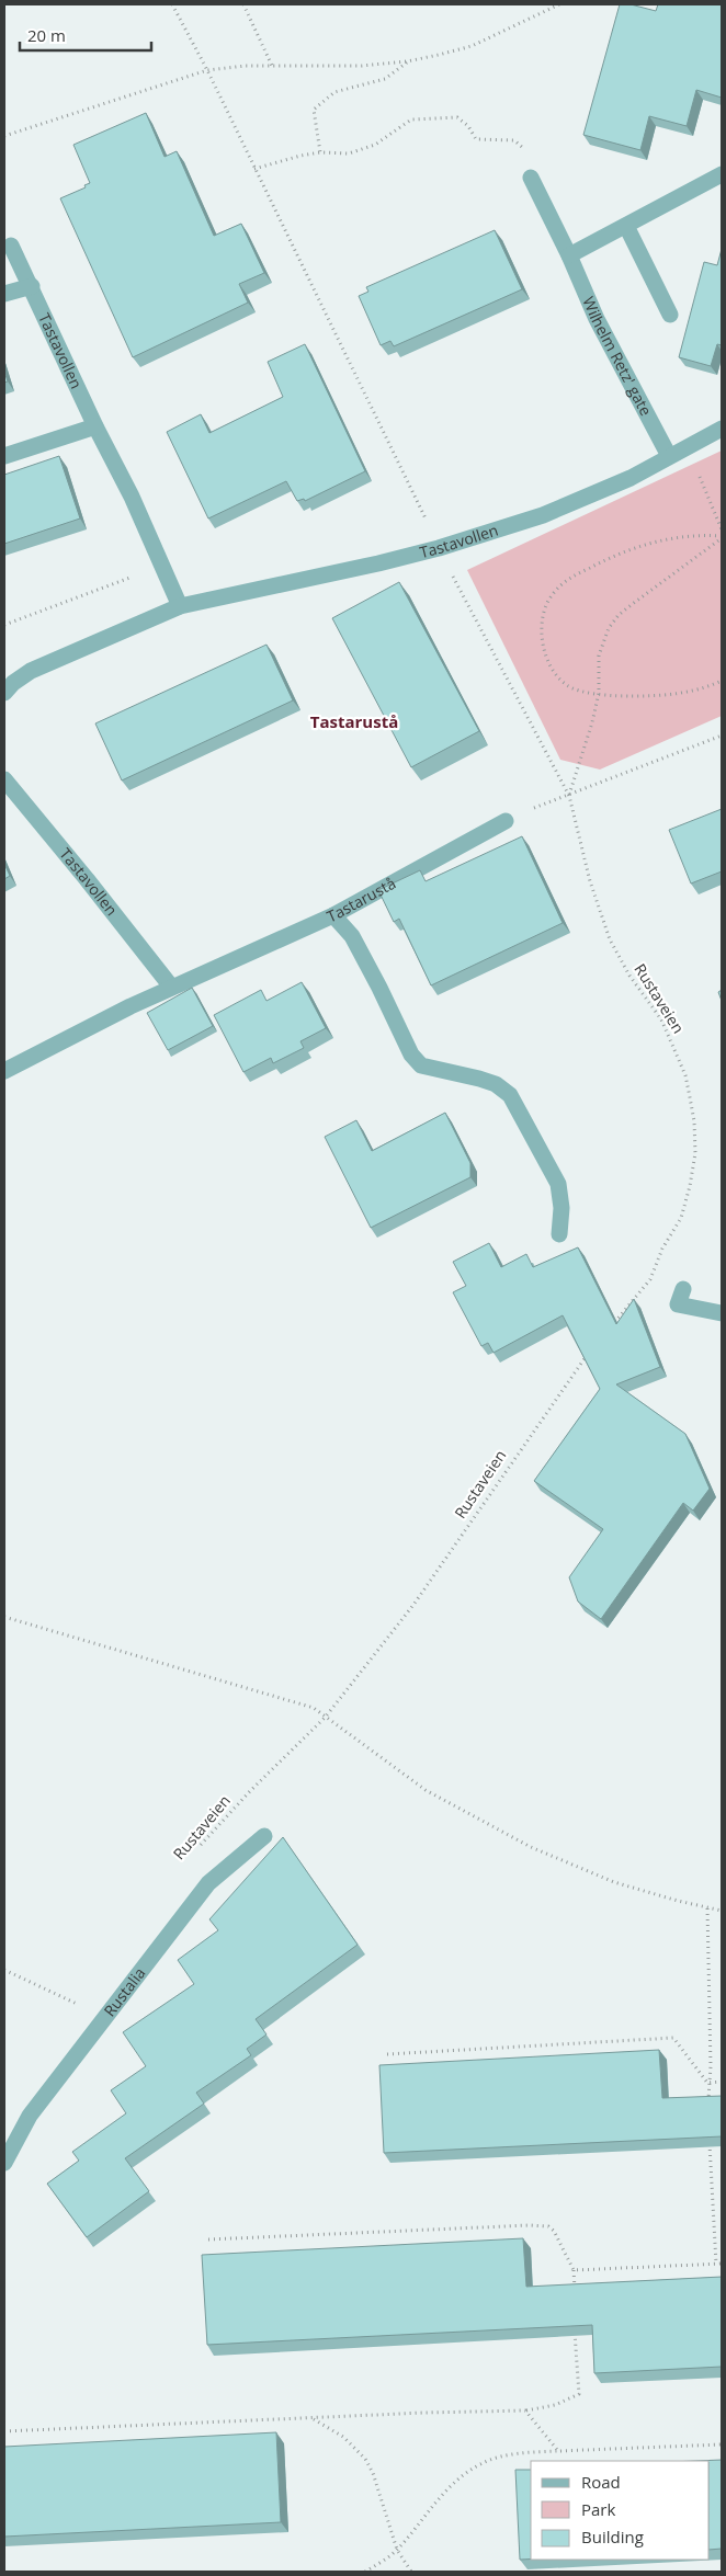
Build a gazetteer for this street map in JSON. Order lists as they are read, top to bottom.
{
  "streets": {
    "street": [
      "Tastavollen",
      "Wilhelm Retz' gate",
      "Tastarustå",
      "Rustalia"
    ],
    "path": ["Rustaveien"]
  },
  "crossings": [
    ["Tastavollen", "Wilhelm Retz' gate"],
    ["Tastavollen", "Tastarustå"],
    ["Tastavollen", "Rustaveien"]
  ],
  "districts": ["Tastarustå"],
  "legend": ["Road", "Park", "Building"],
  "scale_bar": "20 m"
}
